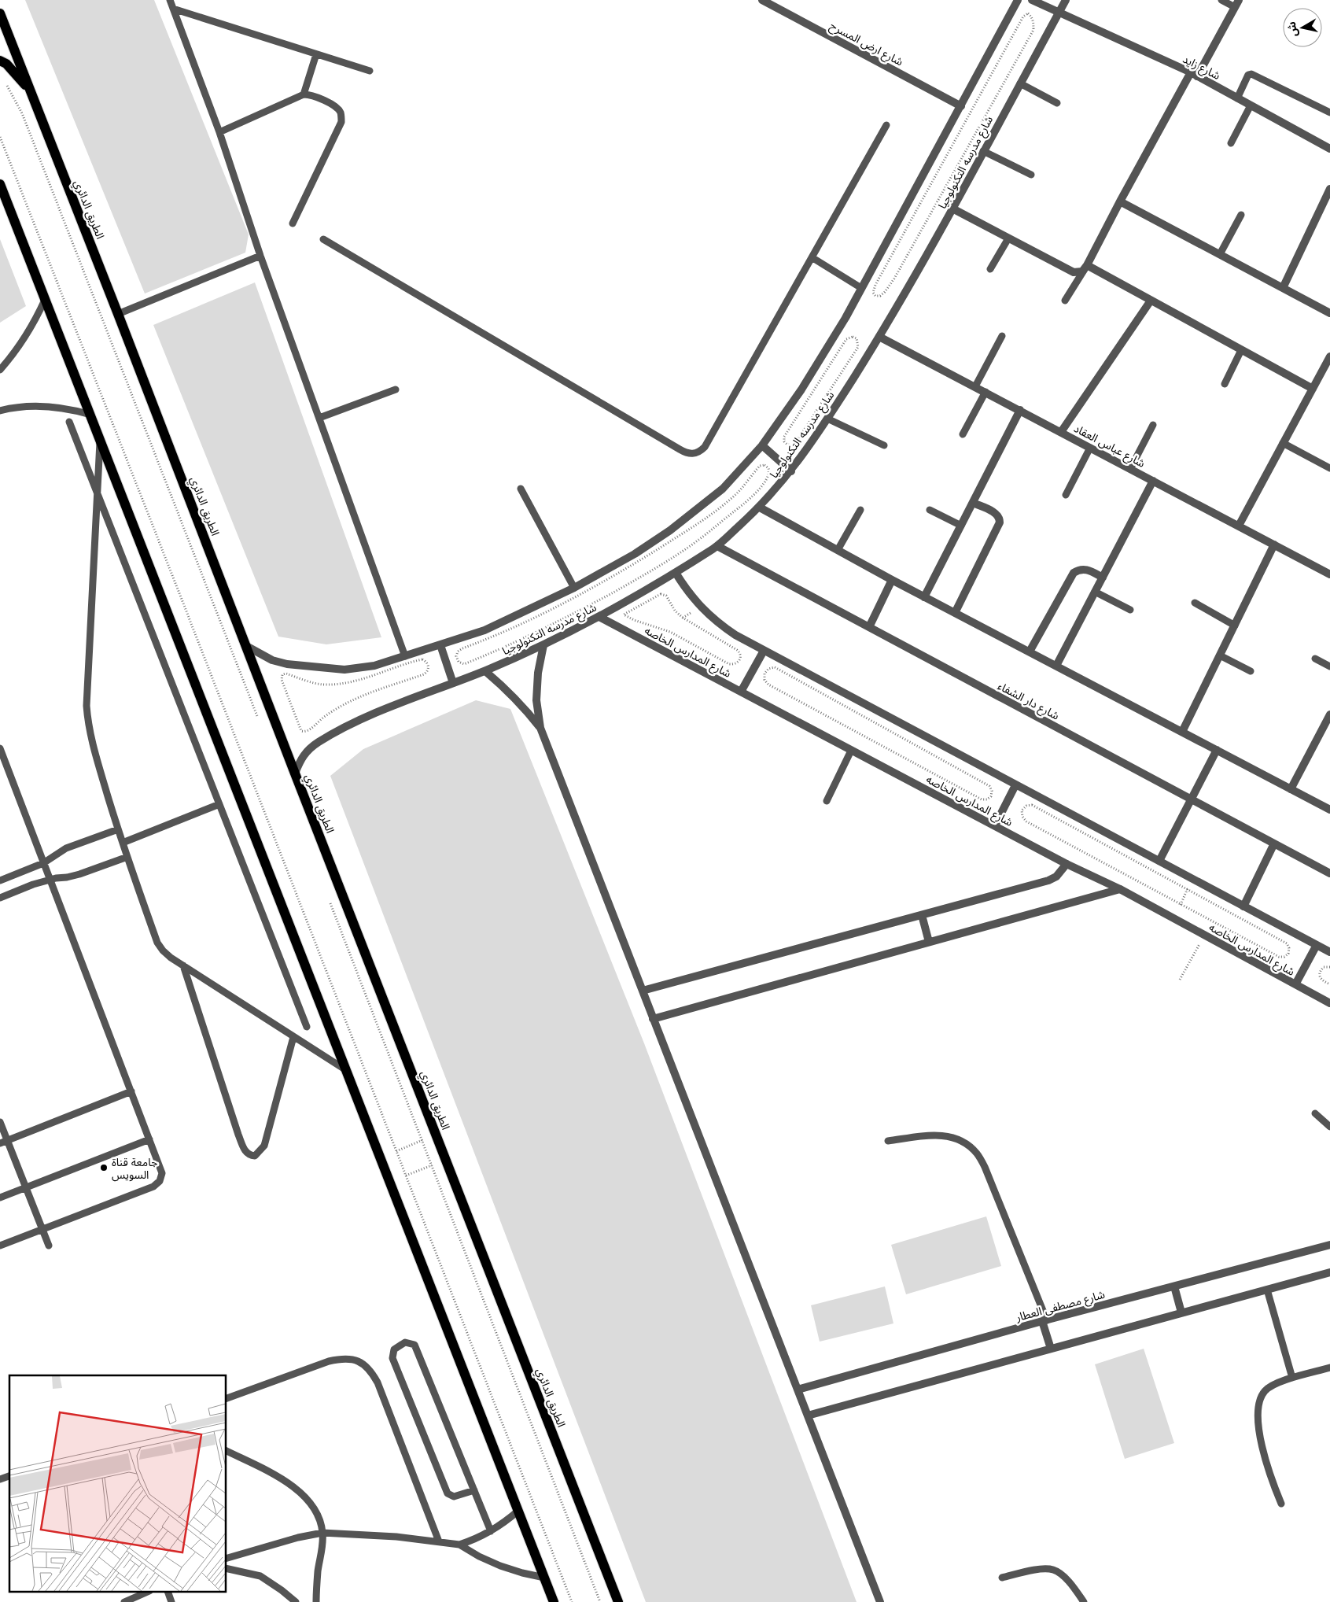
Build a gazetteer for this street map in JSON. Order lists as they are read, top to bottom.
{
  "streets": {
    "main road": ["الطريق الدائري"],
    "street": [
      "شارع ارض المسرح",
      "شارع زايد",
      "شارع مدرسه التكنولوجيا",
      "شارع عباس العقاد",
      "شارع المدارس الخاصه",
      "شارع دار الشفاء",
      "شارع مصطفى العطار"
    ]
  },
  "crossings": [
    ["شارع زايد", "شارع مدرسه التكنولوجيا"],
    ["شارع مدرسه التكنولوجيا", "الطريق الدائري"],
    ["شارع مدرسه التكنولوجيا", "شارع عباس العقاد"],
    ["شارع مدرسه التكنولوجيا", "شارع المدارس الخاصه"],
    ["شارع مدرسه التكنولوجيا", "شارع دار الشفاء"]
  ],
  "places": ["جامعة قناة السويس"],
  "north": "left"
}
